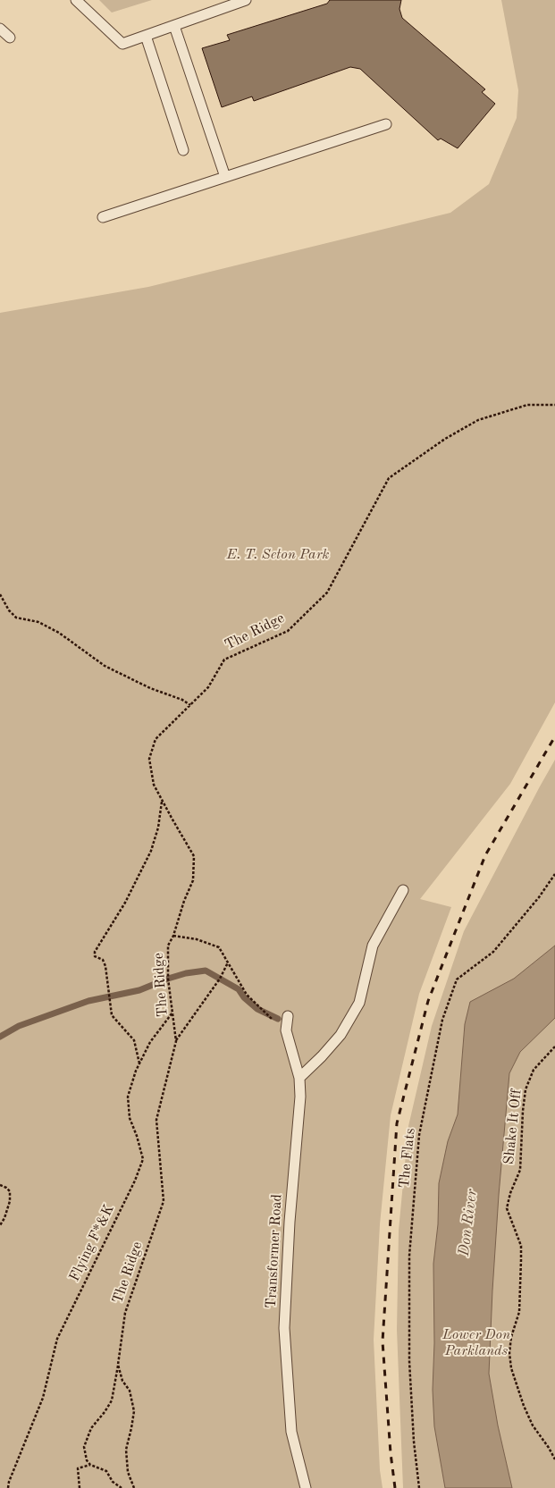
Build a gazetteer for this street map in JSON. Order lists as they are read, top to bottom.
{
  "streets": {
    "lane": ["Transformer Road"],
    "path": [
      "The Ridge",
      "Shake It Off",
      "The Flats",
      "Flying F*&K"
    ]
  },
  "crossings": [
    ["The Ridge", "Flying F*&K"]
  ],
  "water": ["Don River"],
  "parks": ["E. T. Seton Park", "Lower Don Parklands"]
}
